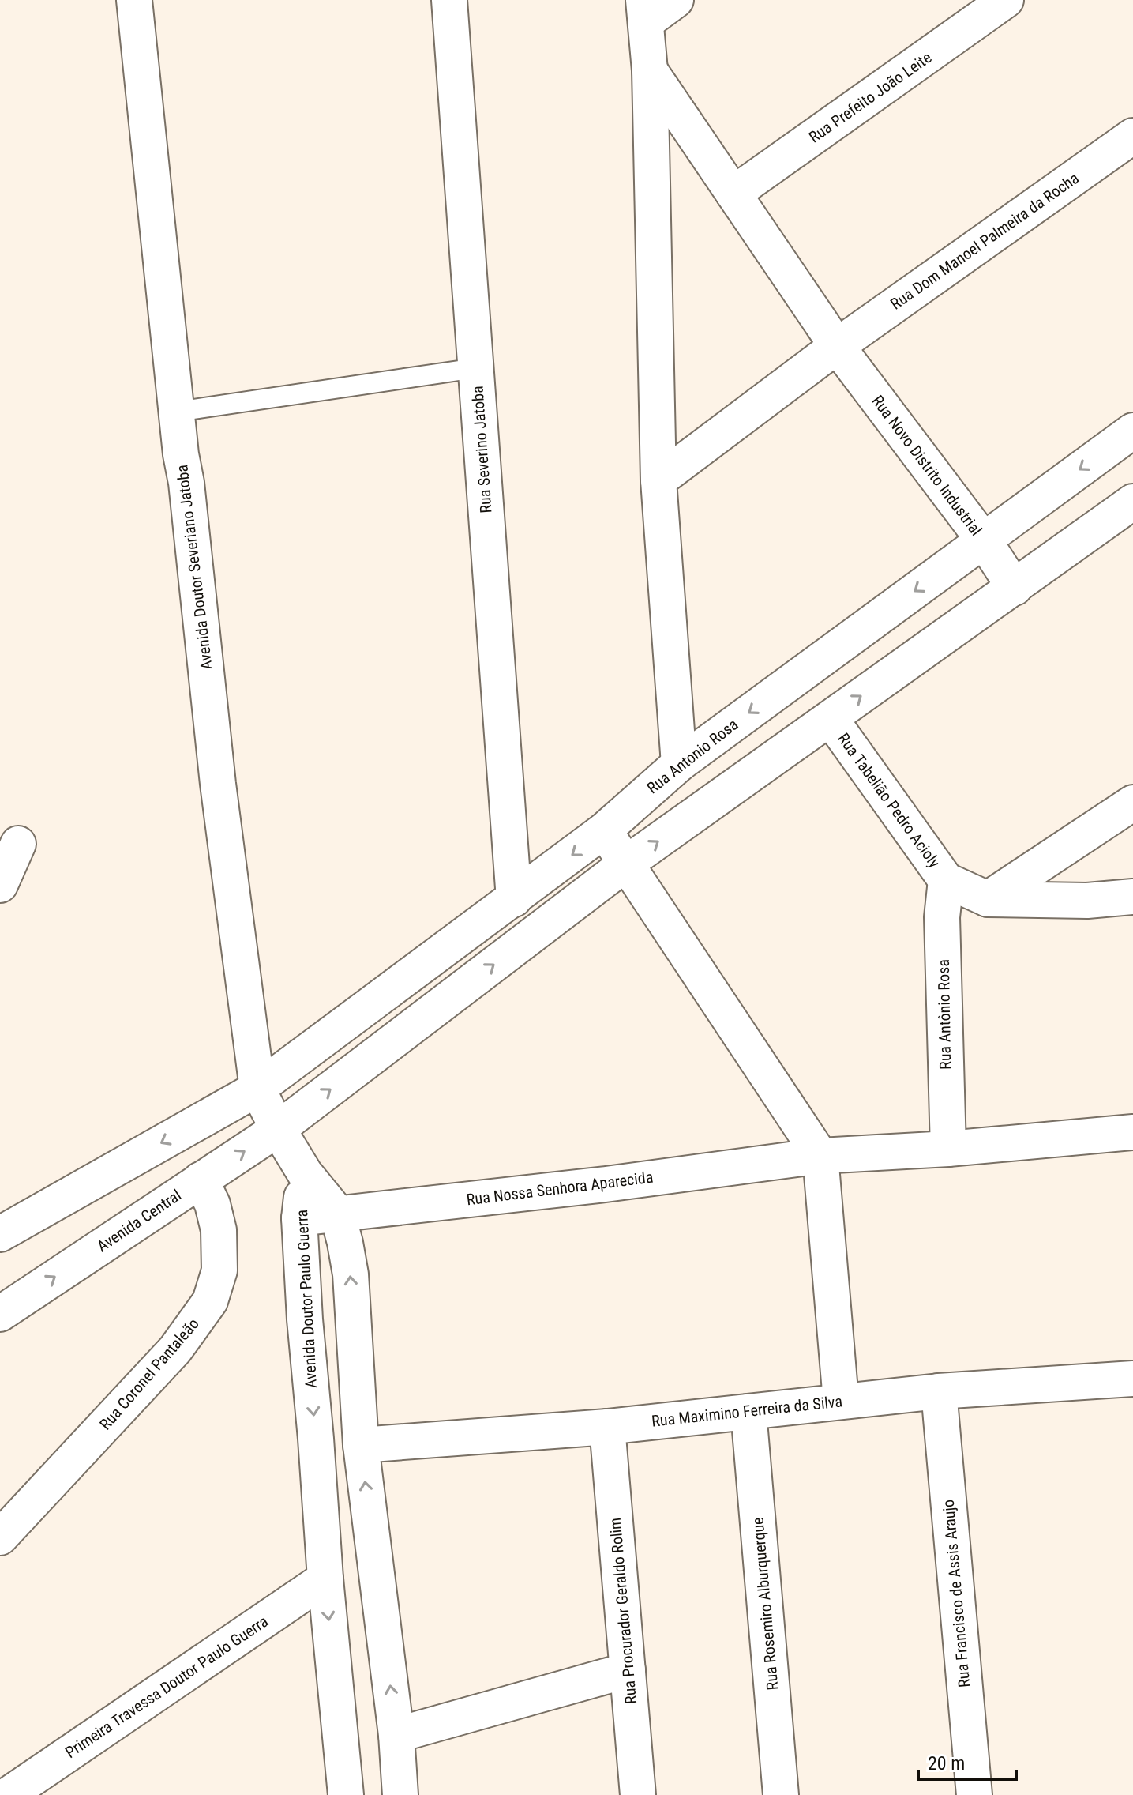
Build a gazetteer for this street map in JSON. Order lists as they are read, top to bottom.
{
  "streets": {
    "street": [
      "Rua Prefeito João Leite",
      "Rua Dom Manoel Palmeira da Rocha",
      "Rua Severino Jatoba",
      "Rua Novo Distrito Industrial",
      "Avenida Doutor Severiano Jatoba",
      "Rua Antonio Rosa",
      "Rua Tabelião Pedro Acioly",
      "Rua Antônio Rosa",
      "Rua Nossa Senhora Aparecida",
      "Avenida Central",
      "Avenida Doutor Paulo Guerra",
      "Rua Coronel Pantaleão",
      "Rua Maximino Ferreira da Silva",
      "Rua Francisco de Assis Araujo",
      "Rua Rosemiro Alburquerque",
      "Rua Procurador Geraldo Rolim",
      "Primeira Travessa Doutor Paulo Guerra"
    ]
  },
  "crossings": [
    ["Rua Prefeito João Leite", "Rua Novo Distrito Industrial"],
    ["Rua Dom Manoel Palmeira da Rocha", "Rua Novo Distrito Industrial"],
    ["Rua Severino Jatoba", "Rua Antonio Rosa"],
    ["Rua Novo Distrito Industrial", "Rua Antonio Rosa"],
    ["Avenida Doutor Severiano Jatoba", "Rua Antonio Rosa"],
    ["Avenida Doutor Severiano Jatoba", "Avenida Central"],
    ["Avenida Doutor Severiano Jatoba", "Avenida Doutor Paulo Guerra"],
    ["Rua Tabelião Pedro Acioly", "Rua Antônio Rosa"],
    ["Rua Antônio Rosa", "Rua Nossa Senhora Aparecida"],
    ["Rua Nossa Senhora Aparecida", "Avenida Doutor Paulo Guerra"],
    ["Avenida Central", "Rua Coronel Pantaleão"],
    ["Avenida Doutor Paulo Guerra", "Rua Maximino Ferreira da Silva"],
    ["Avenida Doutor Paulo Guerra", "Primeira Travessa Doutor Paulo Guerra"],
    ["Rua Maximino Ferreira da Silva", "Rua Francisco de Assis Araujo"],
    ["Rua Maximino Ferreira da Silva", "Rua Rosemiro Alburquerque"],
    ["Rua Maximino Ferreira da Silva", "Rua Procurador Geraldo Rolim"]
  ],
  "scale_bar": "20 m"
}
